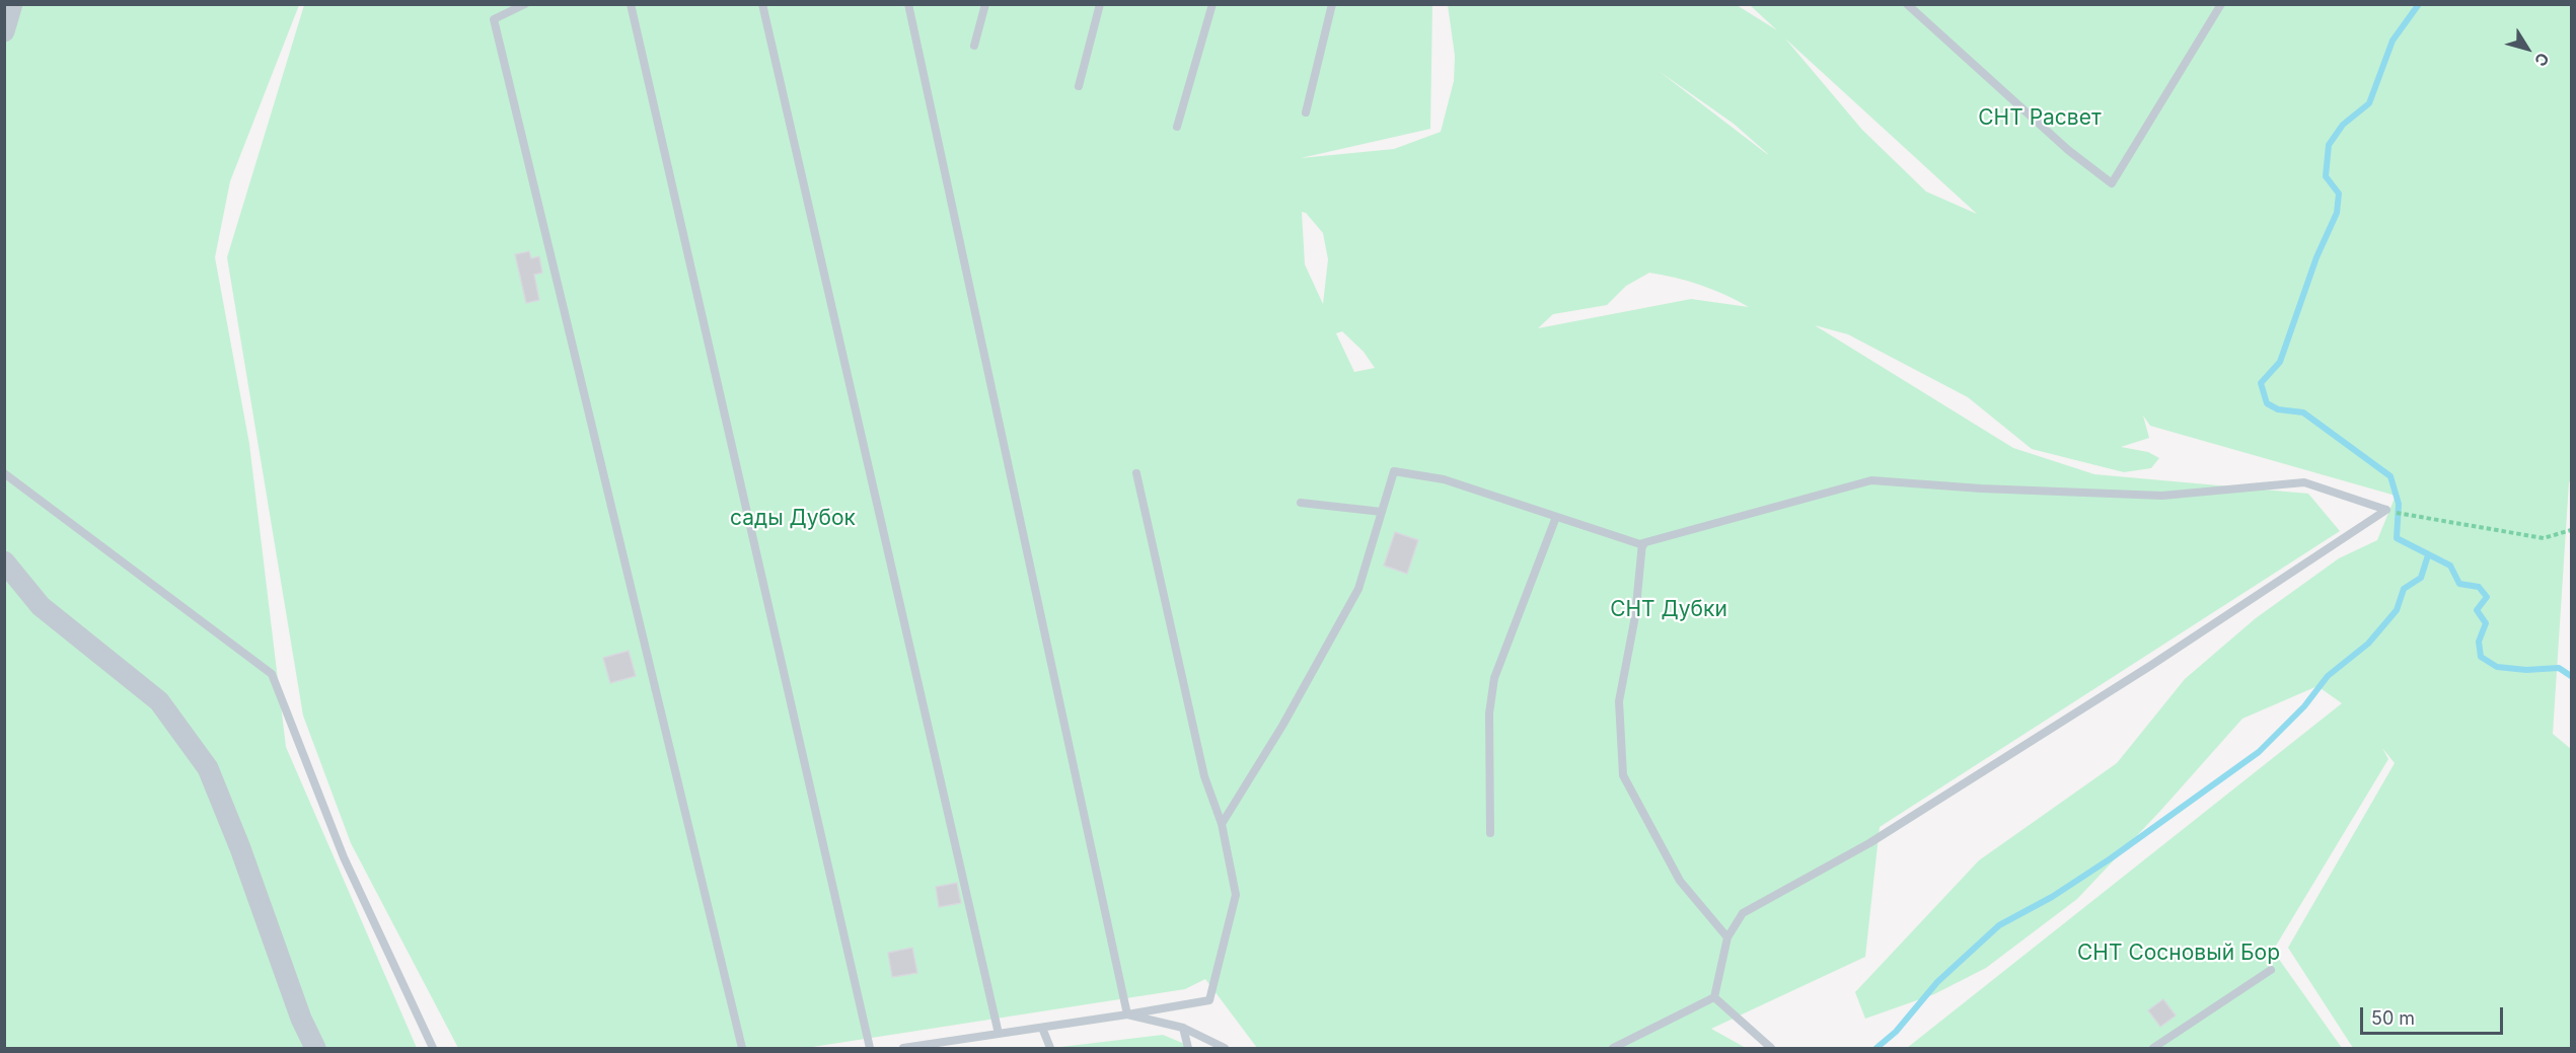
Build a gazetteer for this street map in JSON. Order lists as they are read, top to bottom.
{
  "parks": [
    "СНТ Расвет",
    "сады Дубок",
    "СНТ Дубки",
    "СНТ Сосновый Бор"
  ],
  "scale_bar": "50 m",
  "north": "bottom right"
}
